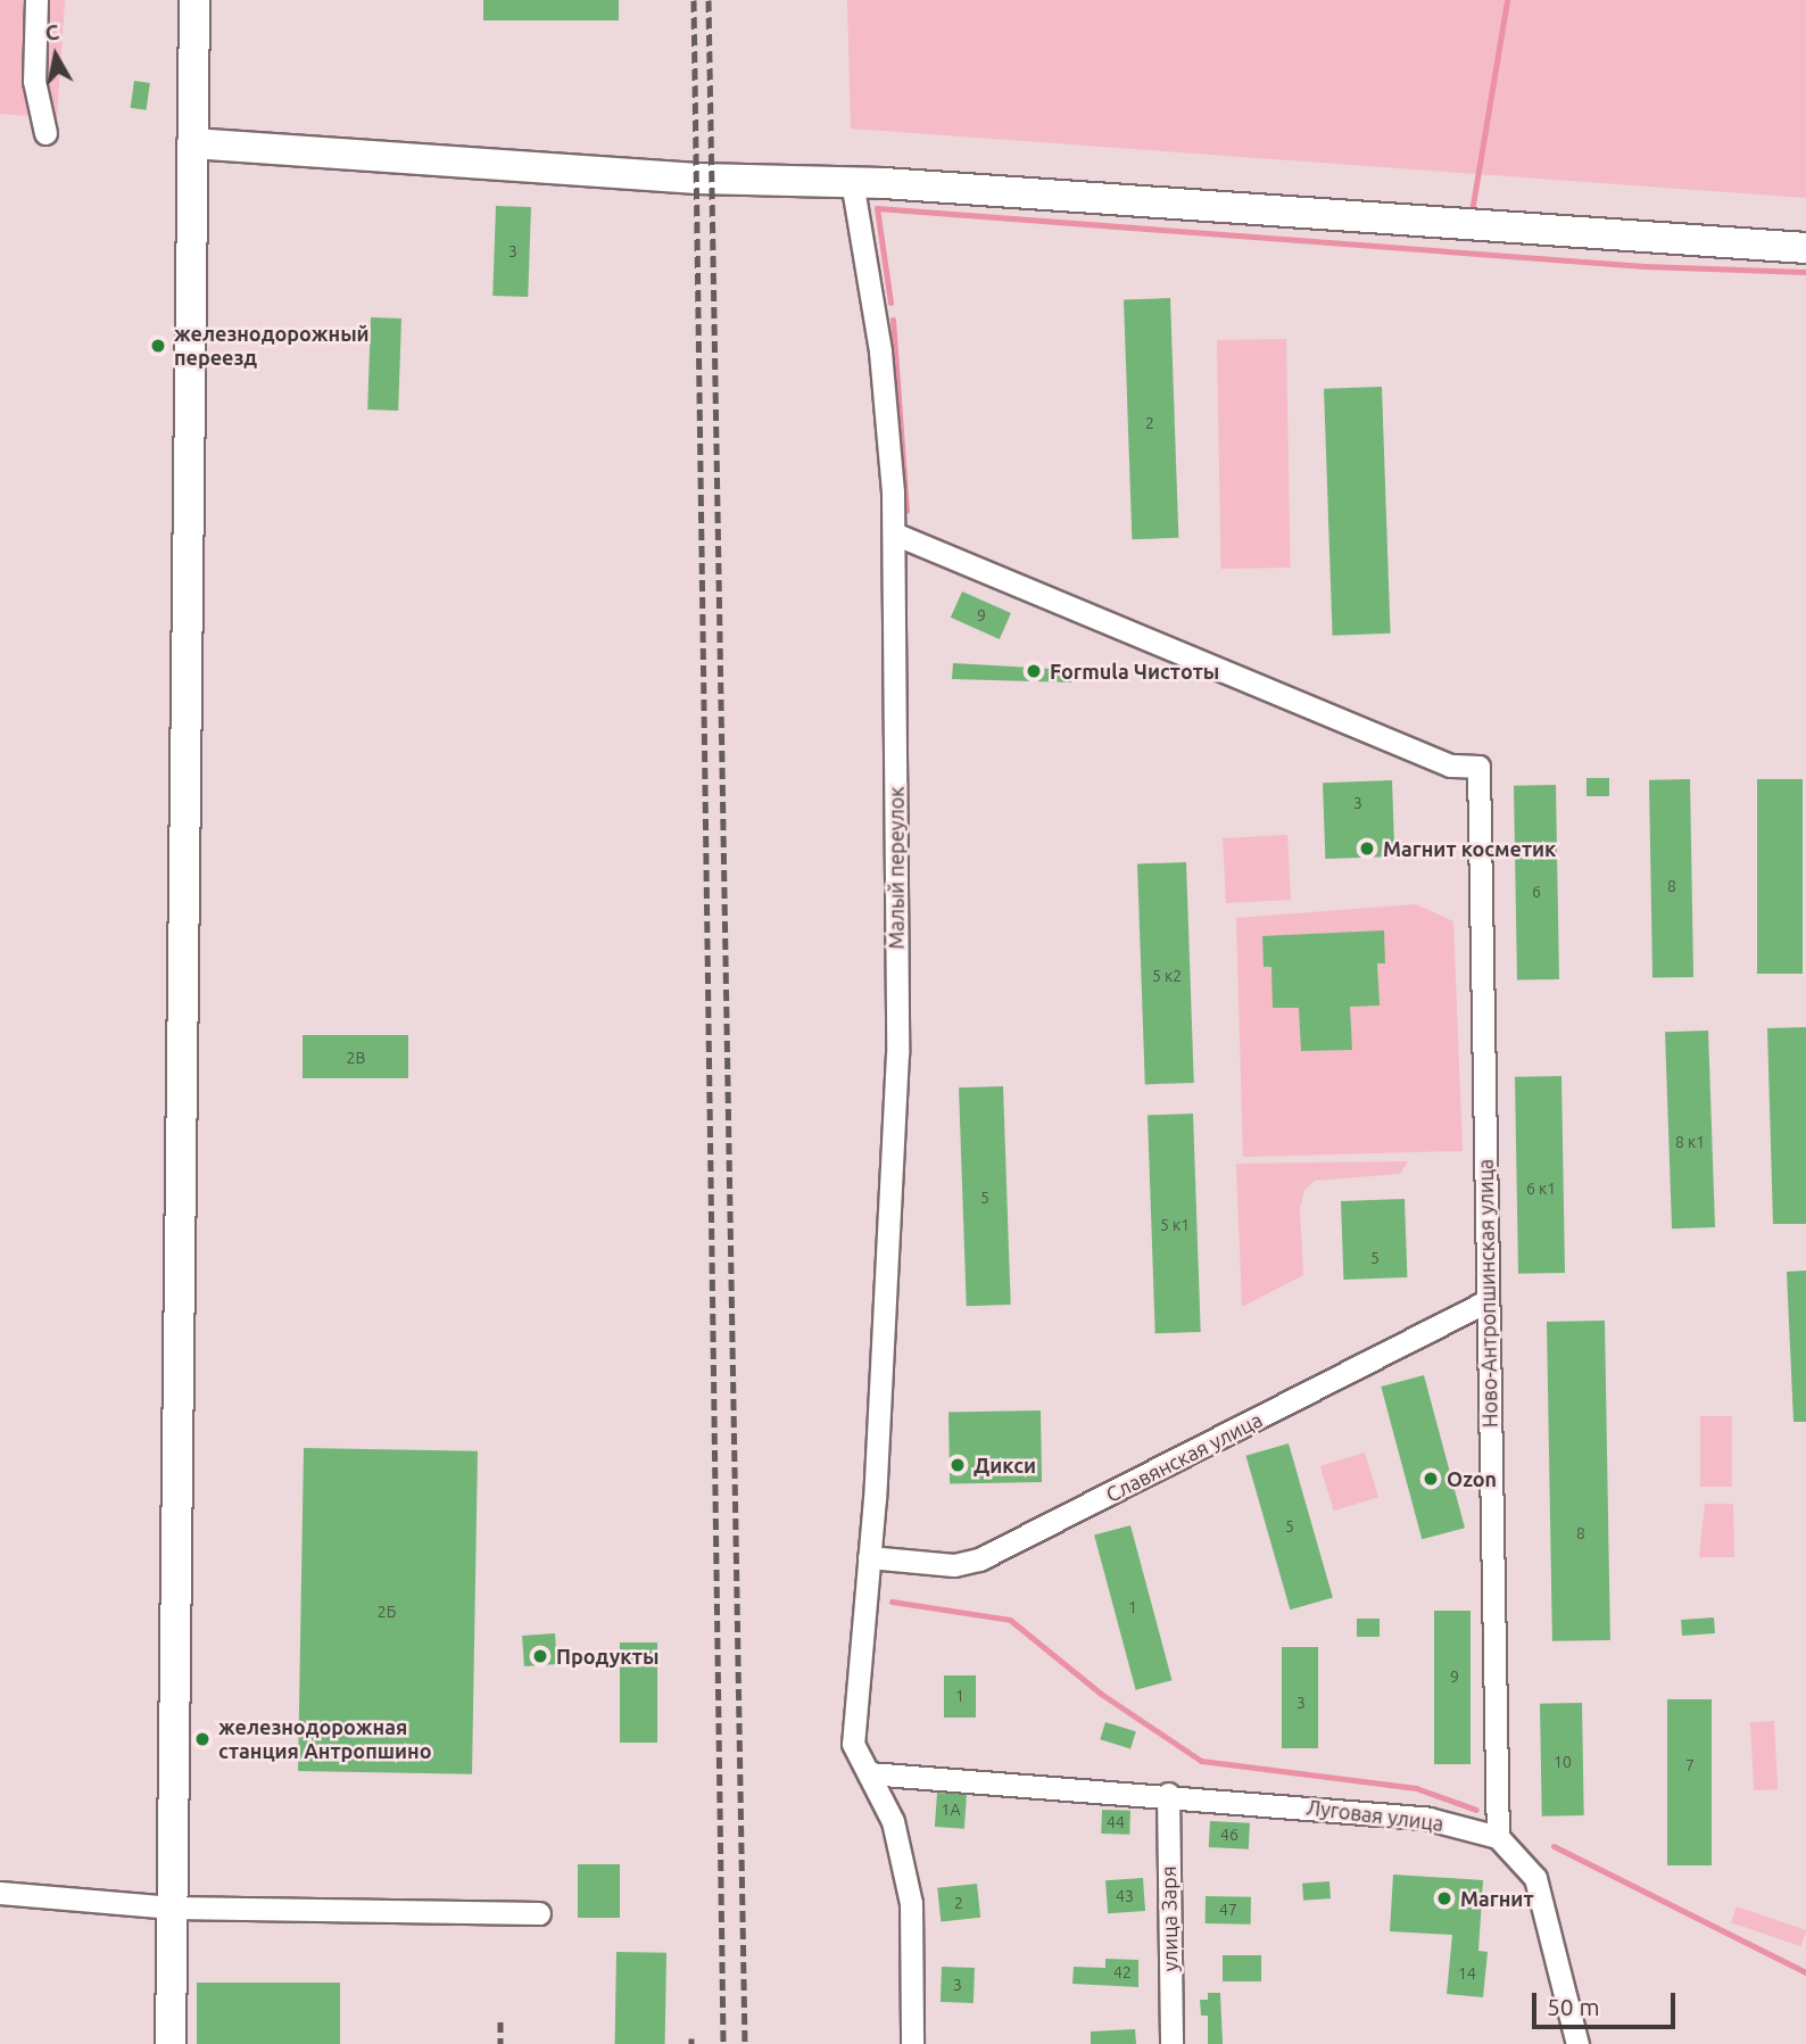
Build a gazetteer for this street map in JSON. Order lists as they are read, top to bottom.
{
  "streets": {
    "street": [
      "Малый переулок",
      "Ново-Антропшинская улица",
      "Славянская улица",
      "Луговая улица",
      "улица Заря"
    ]
  },
  "crossings": [
    ["Малый переулок", "Ново-Антропшинская улица"],
    ["Малый переулок", "Славянская улица"],
    ["Малый переулок", "Луговая улица"],
    ["Ново-Антропшинская улица", "Славянская улица"],
    ["Ново-Антропшинская улица", "Луговая улица"],
    ["Луговая улица", "улица Заря"]
  ],
  "places": [
    "железнодорожный переезд",
    "Formula Чистоты",
    "Магнит косметик",
    "Дикси",
    "Ozon",
    "Продукты",
    "железнодорожная станция Антропшино",
    "Магнит"
  ],
  "house_numbers": [
    "3",
    "2",
    "9",
    "3",
    "8",
    "6",
    "5 к2",
    "2В",
    "8 к1",
    "6 к1",
    "5",
    "5 к1",
    "5",
    "5",
    "8",
    "1",
    "2Б",
    "9",
    "1",
    "3",
    "10",
    "7",
    "1А",
    "44",
    "46",
    "43",
    "2",
    "47",
    "42",
    "14",
    "3"
  ],
  "scale_bar": "50 m",
  "north": "top"
}
